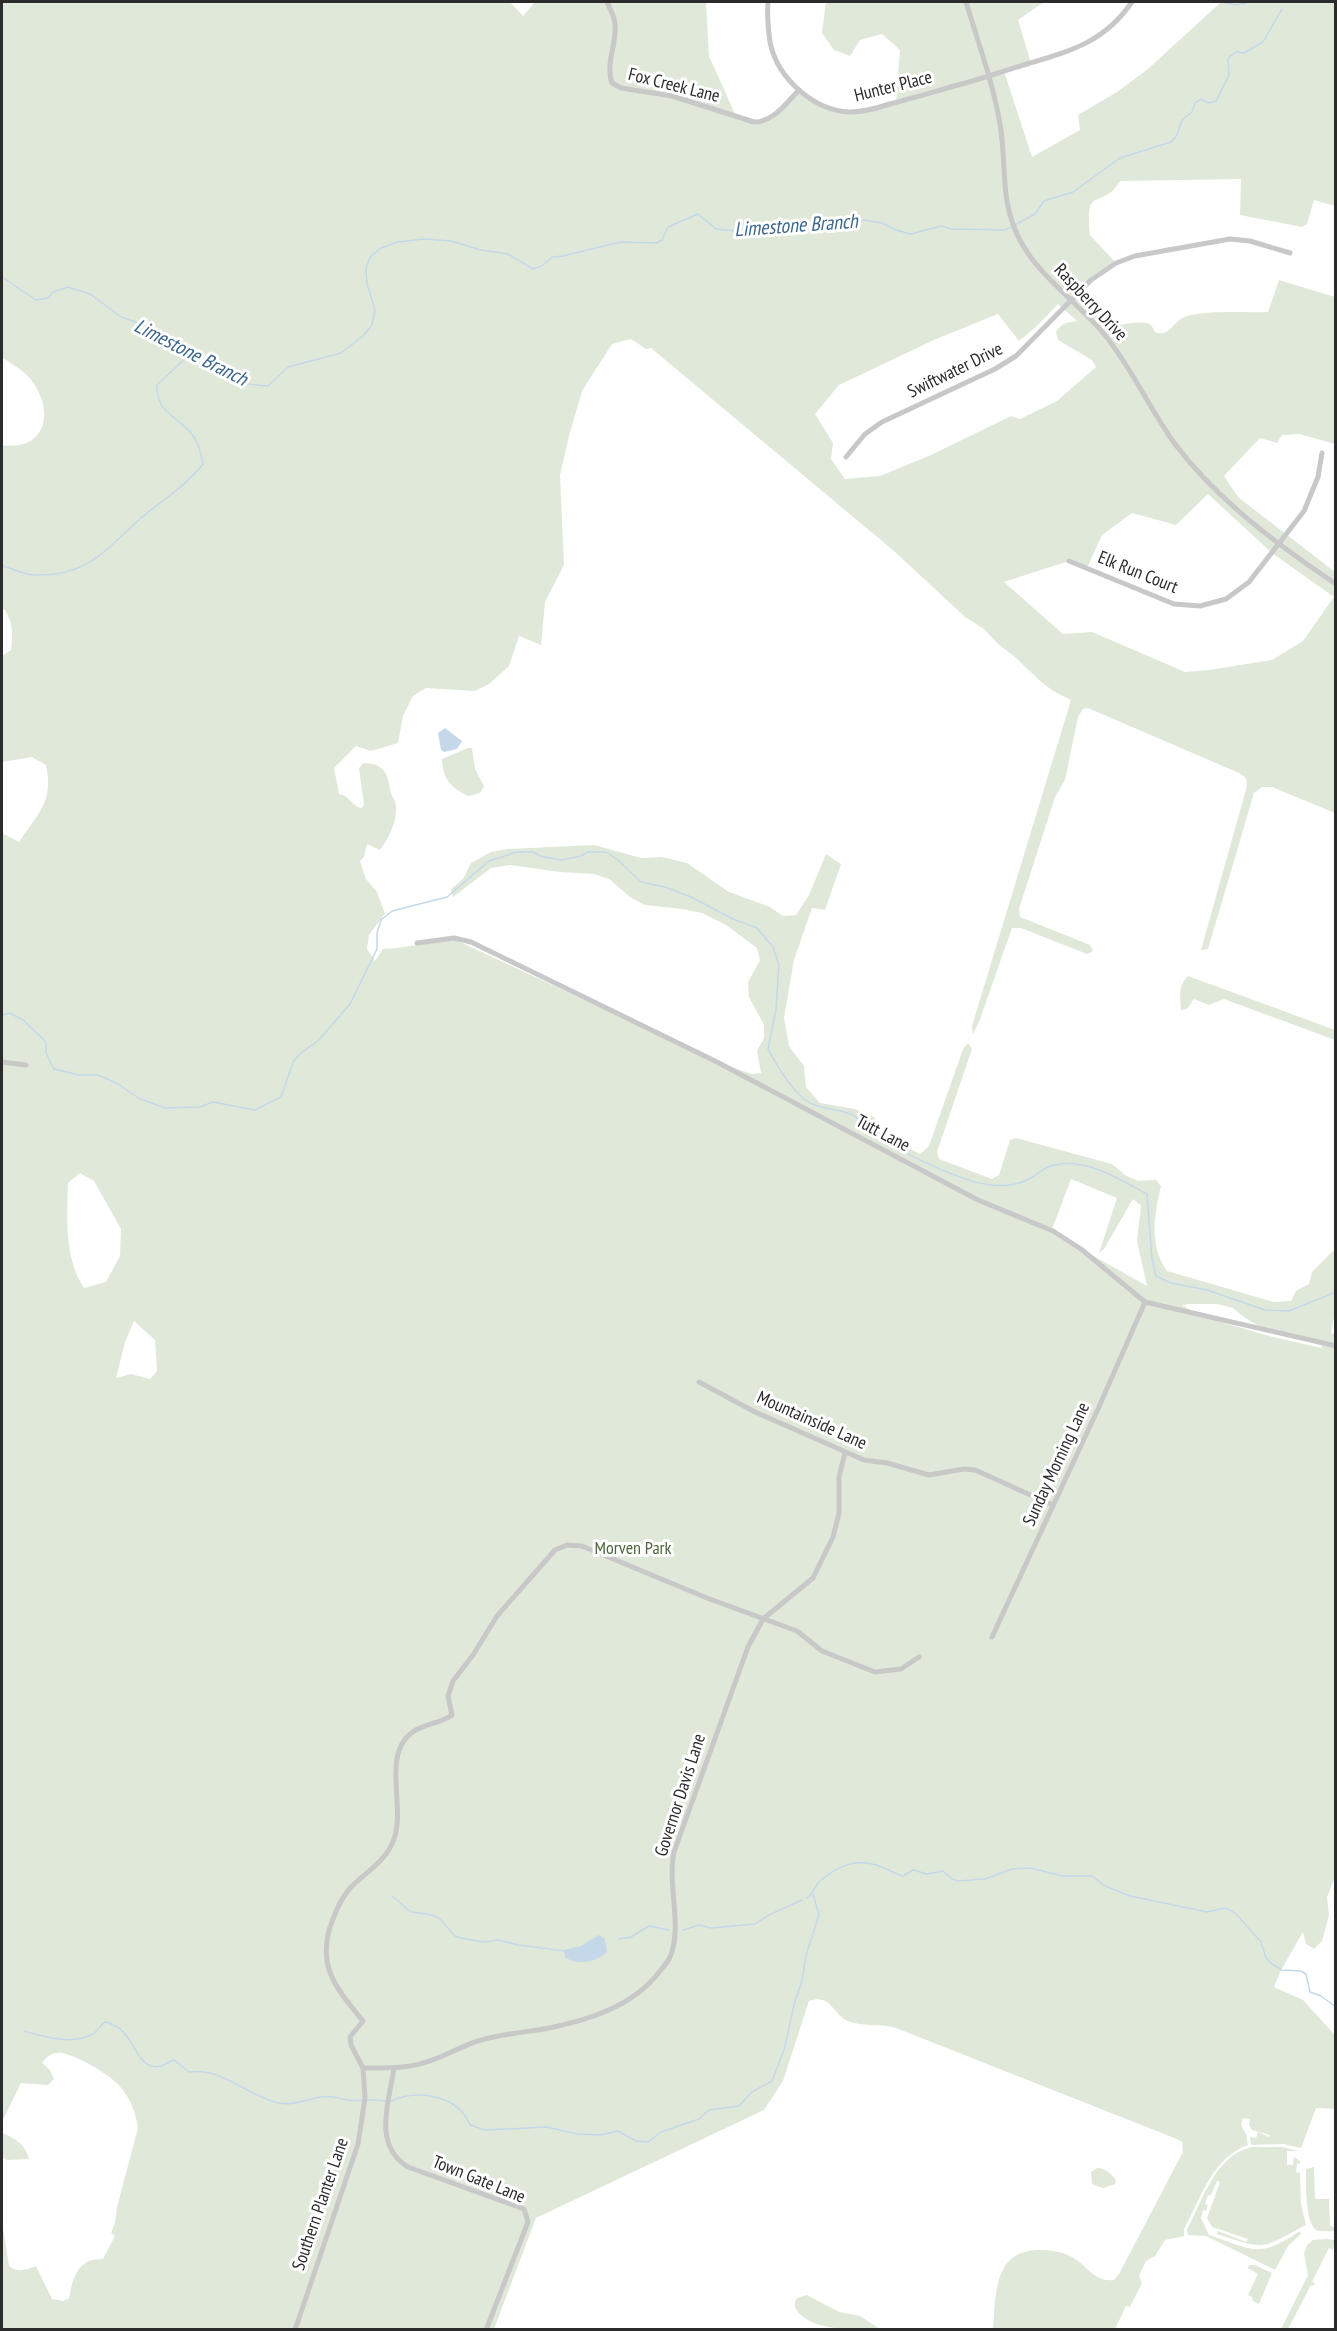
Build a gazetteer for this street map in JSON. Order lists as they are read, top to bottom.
{
  "streets": {
    "street": [
      "Fox Creek Lane",
      "Hunter Place",
      "Raspberry Drive",
      "Swiftwater Drive",
      "Elk Run Court",
      "Tutt Lane",
      "Mountainside Lane",
      "Sunday Morning Lane",
      "Governor Davis Lane",
      "Town Gate Lane",
      "Southern Planter Lane"
    ]
  },
  "crossings": [
    ["Fox Creek Lane", "Hunter Place"],
    ["Hunter Place", "Raspberry Drive"],
    ["Raspberry Drive", "Swiftwater Drive"],
    ["Raspberry Drive", "Elk Run Court"],
    ["Tutt Lane", "Sunday Morning Lane"],
    ["Mountainside Lane", "Sunday Morning Lane"],
    ["Mountainside Lane", "Governor Davis Lane"],
    ["Governor Davis Lane", "Town Gate Lane"],
    ["Governor Davis Lane", "Southern Planter Lane"]
  ],
  "water": ["Limestone Branch"],
  "parks": ["Morven Park"]
}
